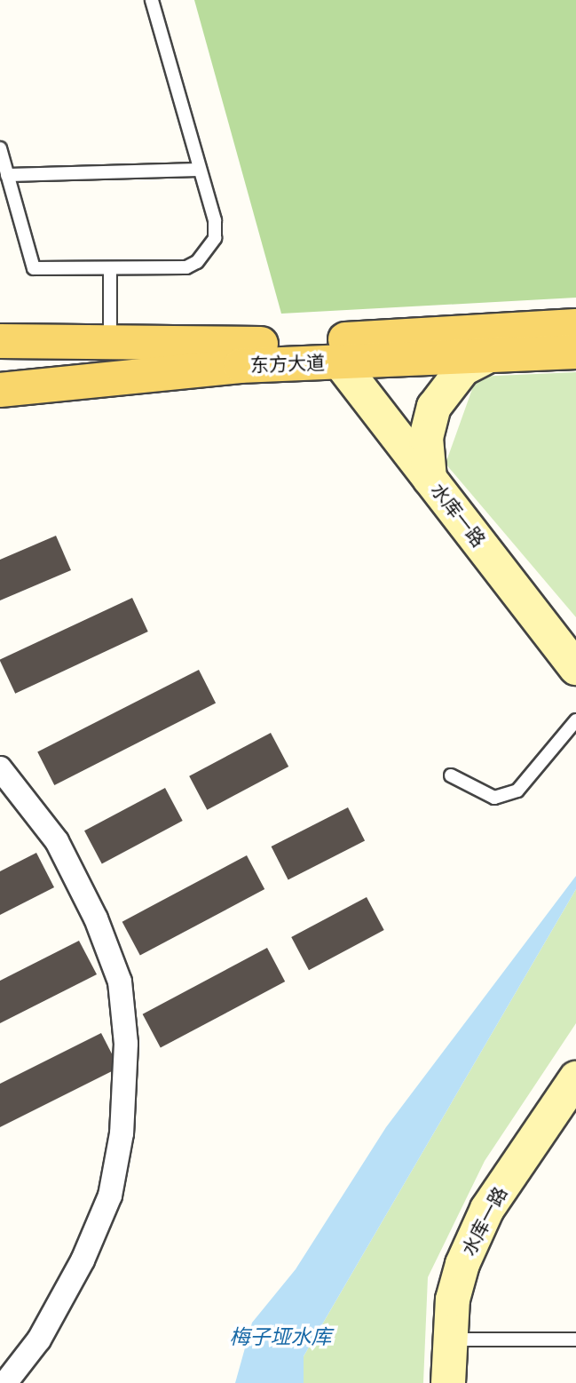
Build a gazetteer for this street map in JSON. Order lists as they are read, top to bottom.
{
  "streets": {
    "main road": ["东方大道"],
    "street": ["水库一路"]
  },
  "crossings": [
    ["东方大道", "水库一路"]
  ],
  "water": ["梅子垭水库"]
}
